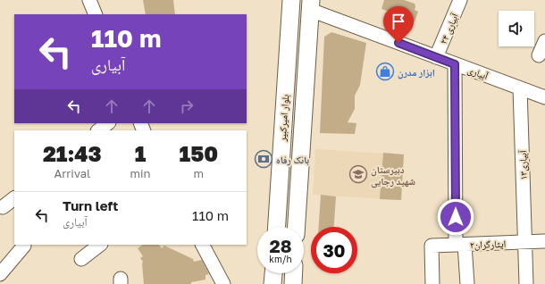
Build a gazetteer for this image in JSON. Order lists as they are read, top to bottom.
{
  "streets": {
    "main road": ["بلوار امیرکبیر"],
    "street": [
      "آبیاری ۲۴",
      "آبیاری",
      "آبیاری۱۳",
      "ایثارگران۲"
    ]
  },
  "crossings": [
    ["آبیاری ۲۴", "آبیاری"],
    ["آبیاری", "بلوار امیرکبیر"],
    ["آبیاری", "آبیاری۱۳"],
    ["آبیاری۱۳", "ایثارگران۲"]
  ],
  "places": {
    "shop": ["ابزار مدرن"],
    "bank": ["بانک رفاه"],
    "school or university": ["دبیرستان شهید رجایی"]
  },
  "page": {
    "turn": ["110 m", "آبیاری"],
    "eta": [
      "21:43",
      "Arrival",
      "1",
      "min",
      "150",
      "m"
    ],
    "list": [
      {
        "name": "Turn left",
        "note": "آبیاری",
        "value": "110 m"
      }
    ],
    "speed": "28 km/h",
    "limit": "30"
  }
}
